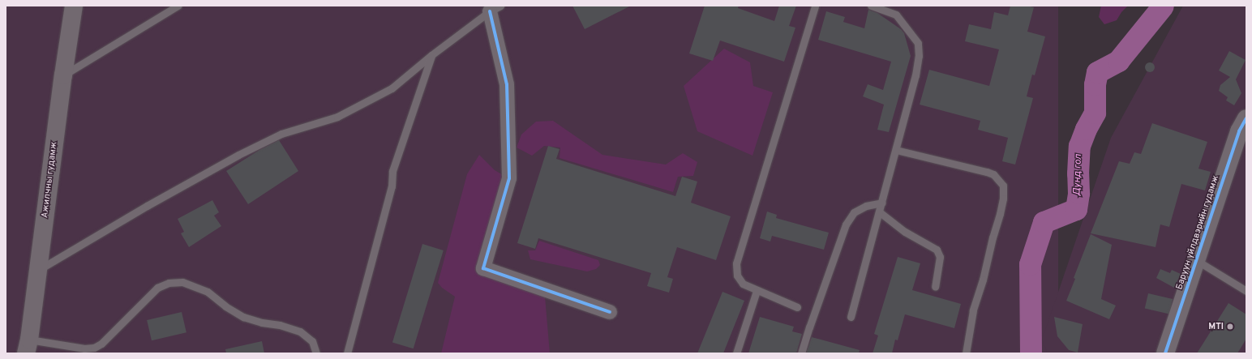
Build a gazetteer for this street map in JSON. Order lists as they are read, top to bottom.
{
  "streets": {
    "main road": ["Ажилчны гудамж", "Баруун үйлдвэрийн гудамж"]
  },
  "water": ["Дунд гол"],
  "places": ["MTI"]
}
